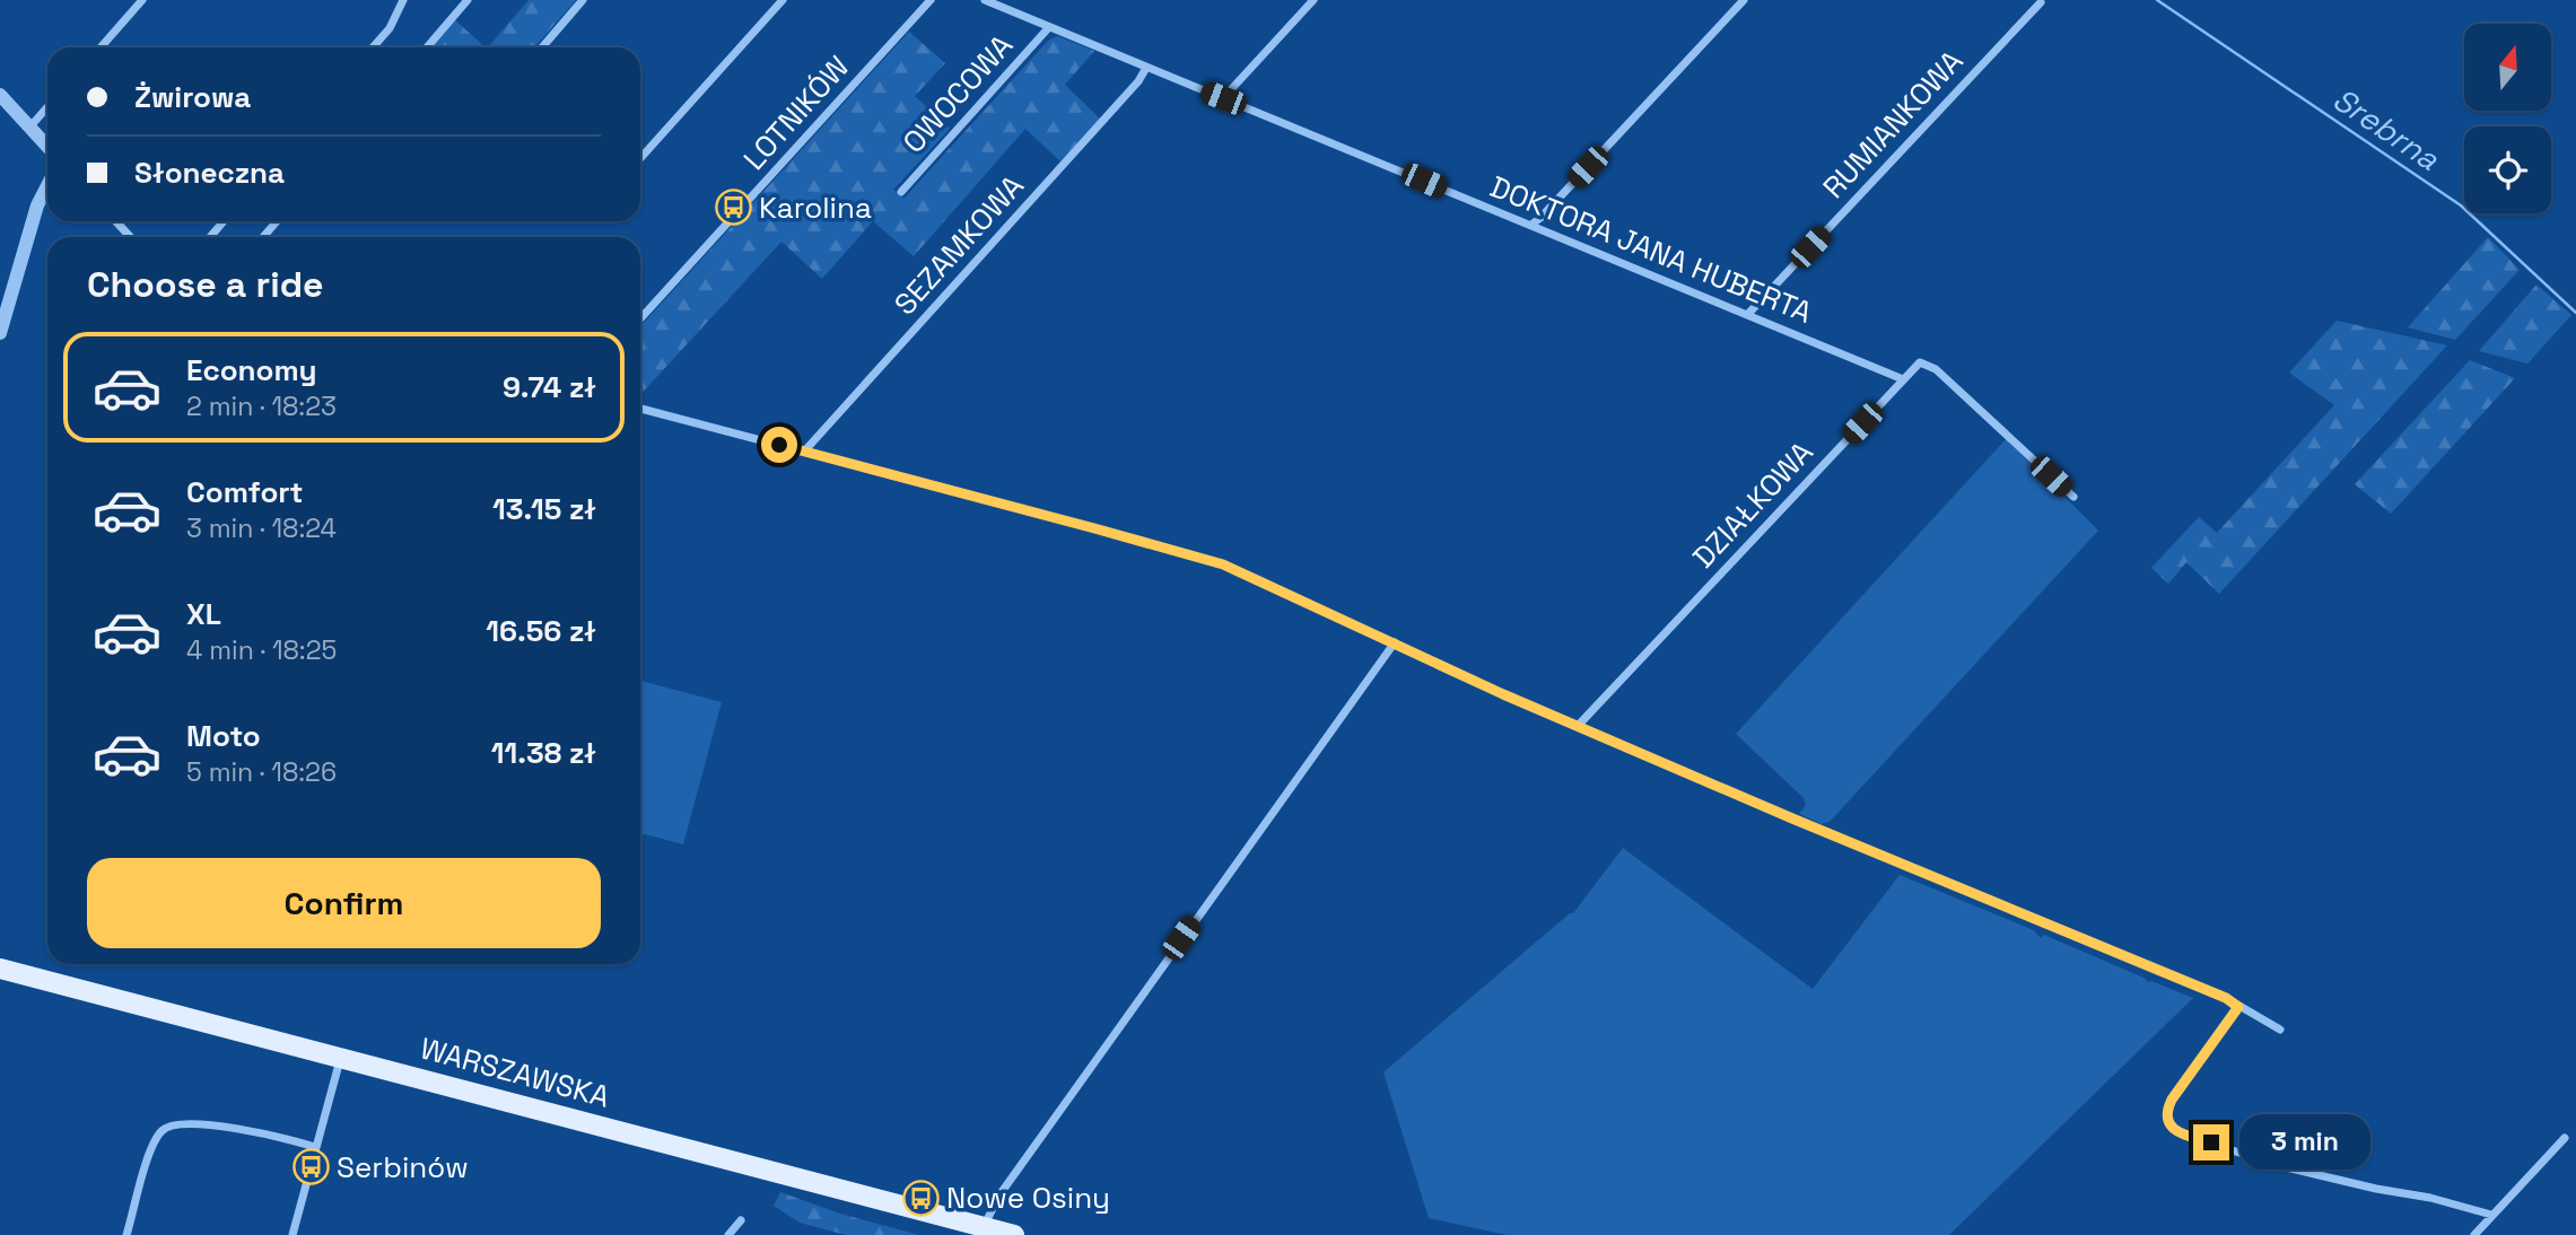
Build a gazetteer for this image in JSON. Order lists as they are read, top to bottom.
{
  "streets": {
    "main road": ["WARSZAWSKA"],
    "street": [
      "OWOCOWA",
      "LOTNIKÓW",
      "RUMIANKOWA",
      "SEZAMKOWA",
      "DOKTORA JANA HUBERTA",
      "DZIAŁKOWA"
    ]
  },
  "crossings": [
    ["OWOCOWA", "DOKTORA JANA HUBERTA"],
    ["RUMIANKOWA", "DOKTORA JANA HUBERTA"],
    ["SEZAMKOWA", "DOKTORA JANA HUBERTA"],
    ["DOKTORA JANA HUBERTA", "DZIAŁKOWA"]
  ],
  "water": ["Srebrna"],
  "places": {
    "bus stop": ["Karolina", "Serbinów", "Nowe Osiny"]
  },
  "north": "top",
  "page": {
    "banner": ["Żwirowa", "Słoneczna"],
    "heading": "Choose a ride",
    "list": [
      {
        "name": "Economy",
        "note": "2 min · 18:23",
        "value": "9.74 zł"
      },
      {
        "name": "Comfort",
        "note": "3 min · 18:24",
        "value": "13.15 zł"
      },
      {
        "name": "XL",
        "note": "4 min · 18:25",
        "value": "16.56 zł"
      },
      {
        "name": "Moto",
        "note": "5 min · 18:26",
        "value": "11.38 zł"
      }
    ],
    "buttons": "Confirm",
    "bubble": "3 min"
  }
}
